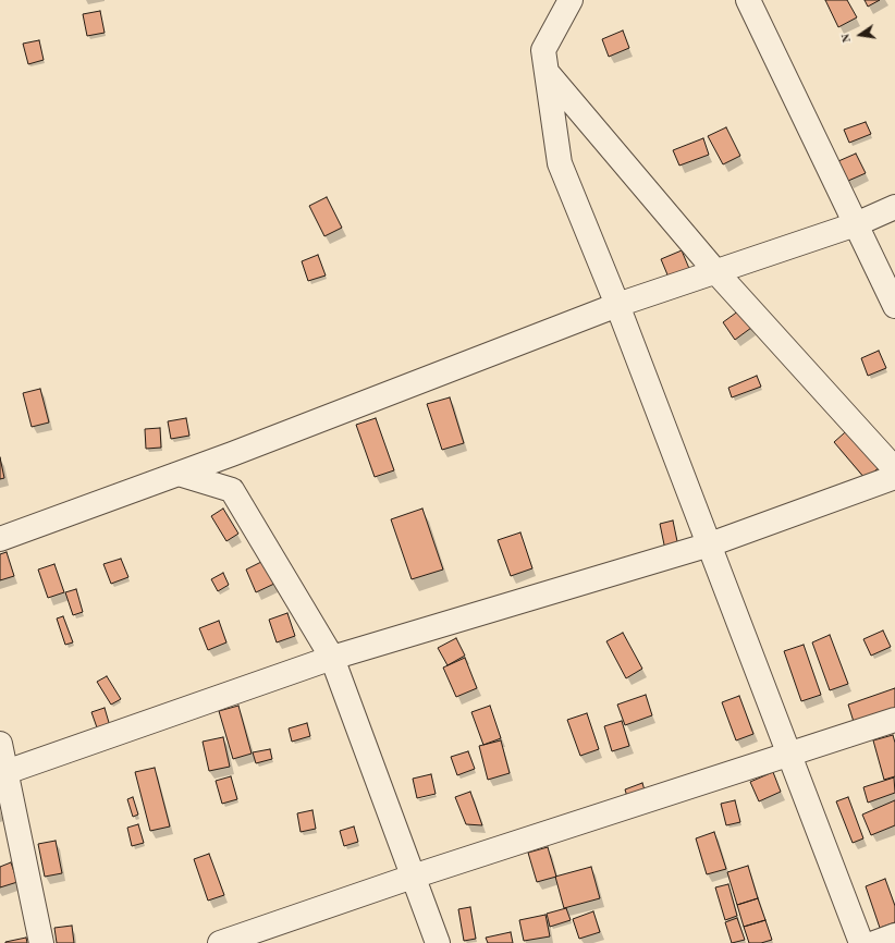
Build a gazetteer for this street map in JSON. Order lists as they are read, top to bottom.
{
  "north": "left"
}
